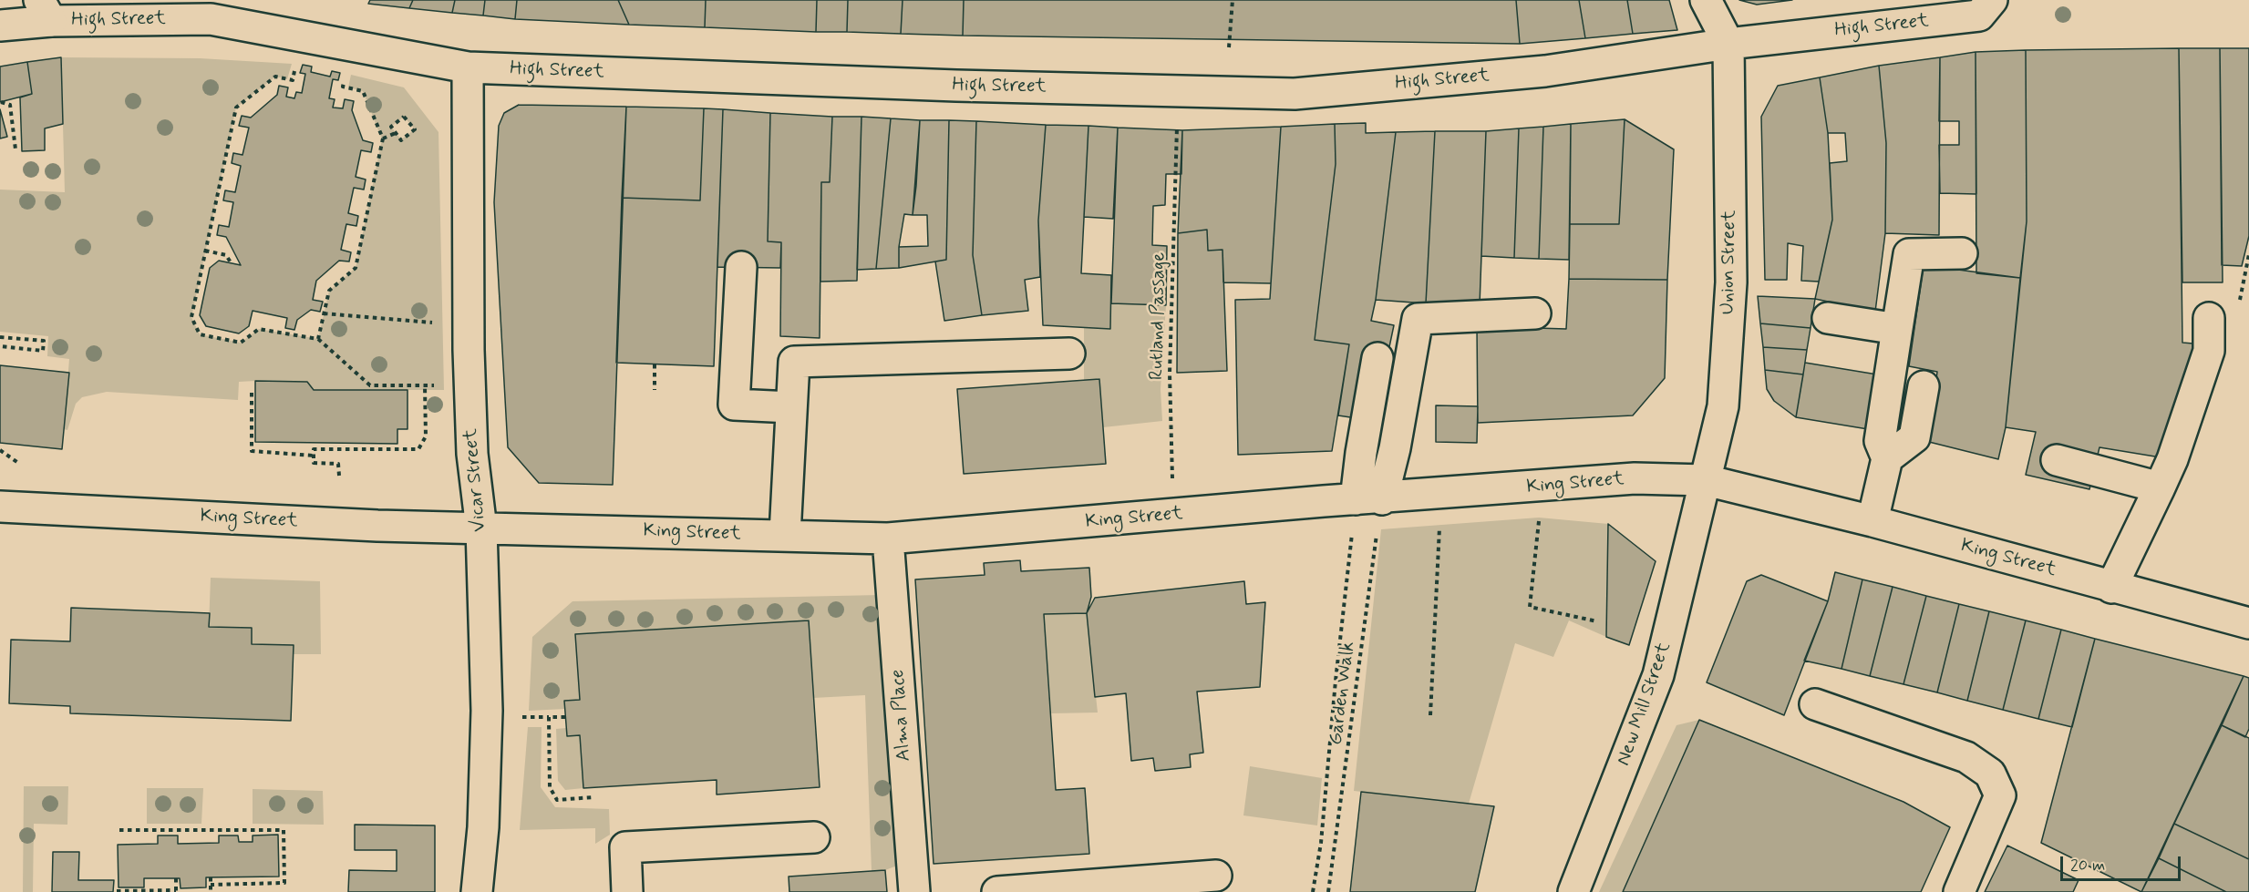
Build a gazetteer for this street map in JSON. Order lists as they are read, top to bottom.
{
  "streets": {
    "street": [
      "High Street",
      "Union Street",
      "Vicar Street",
      "King Street",
      "New Mill Street",
      "Alma Place"
    ],
    "path": ["Rutland Passage", "Garden Walk"]
  },
  "crossings": [
    ["High Street", "Union Street"],
    ["High Street", "Vicar Street"],
    ["Union Street", "King Street"],
    ["Union Street", "New Mill Street"],
    ["Rutland Passage", "King Street"],
    ["Vicar Street", "King Street"],
    ["King Street", "Garden Walk"],
    ["King Street", "New Mill Street"],
    ["King Street", "Alma Place"]
  ],
  "scale_bar": "20 m"
}
